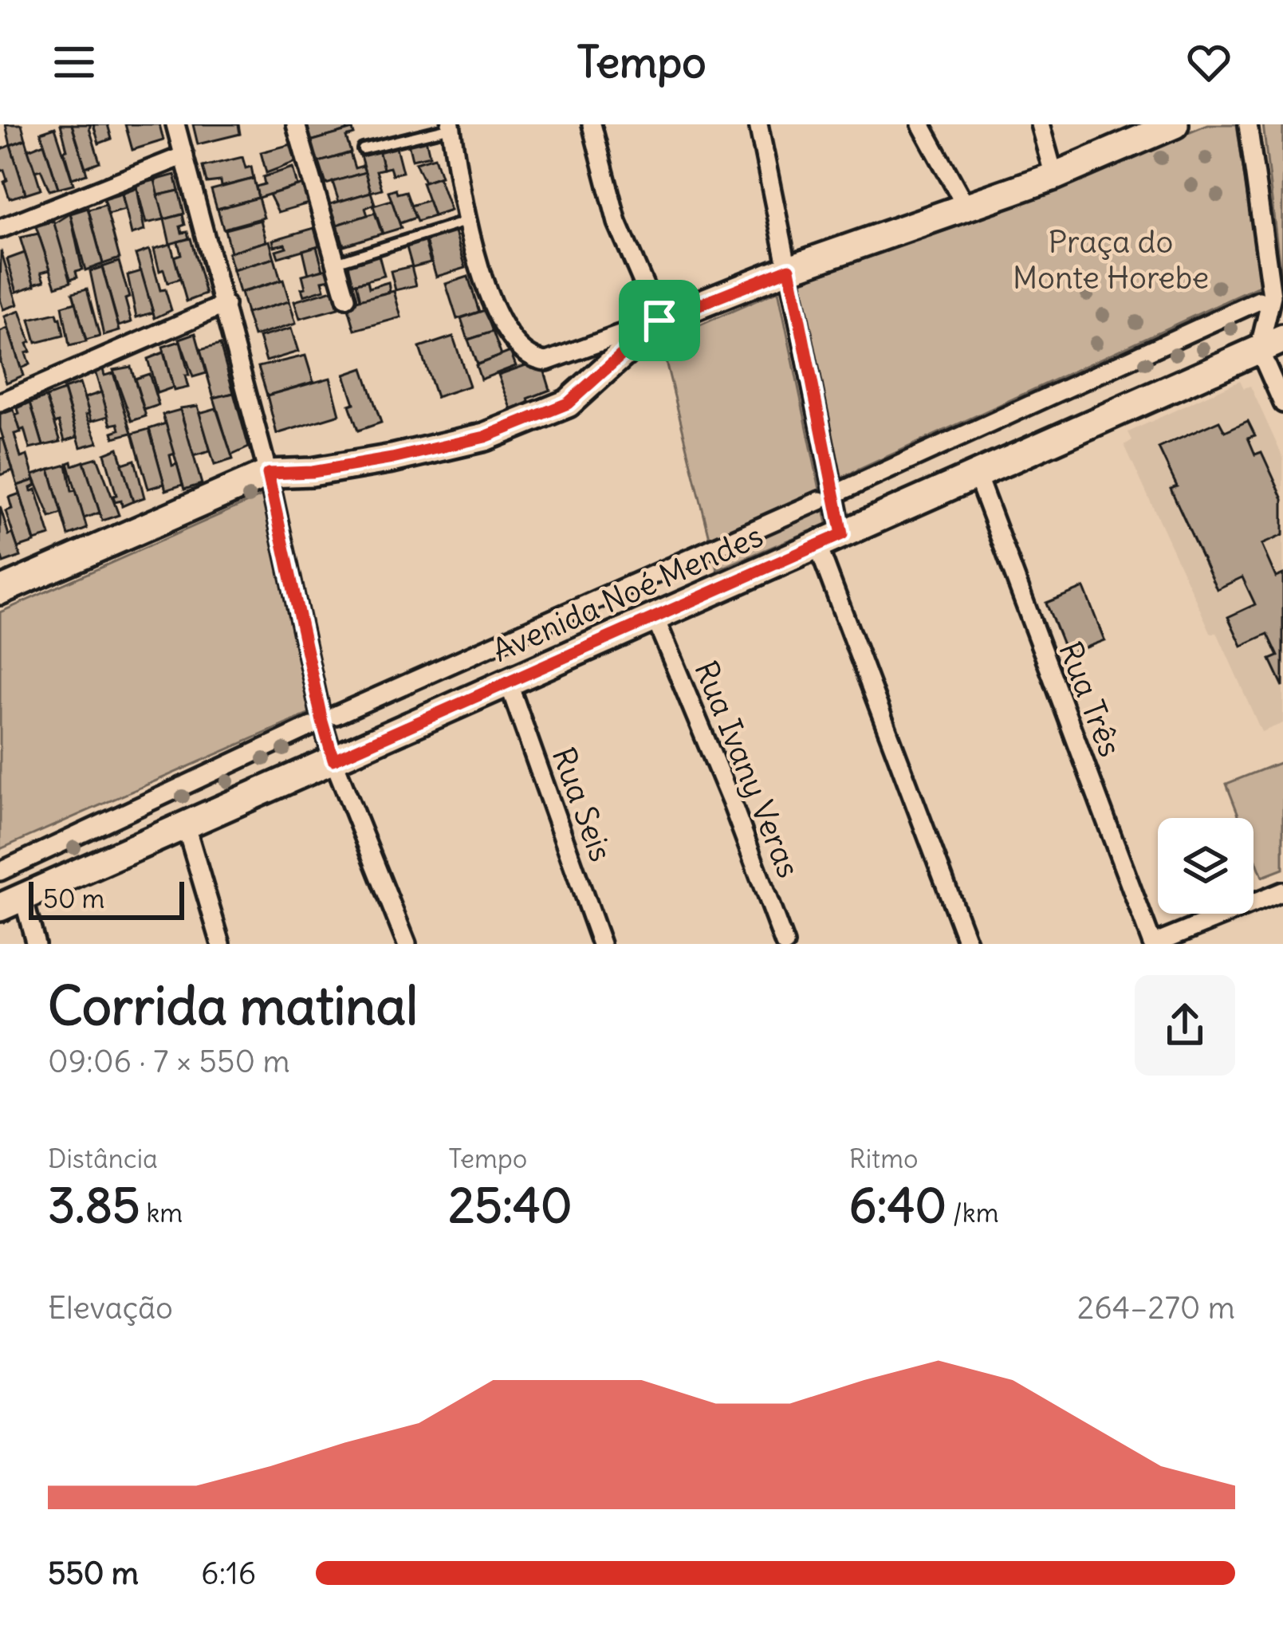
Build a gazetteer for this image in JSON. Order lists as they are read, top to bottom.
{
  "streets": {
    "main road": ["Avenida Noé Mendes"],
    "street": ["Rua Três", "Rua Ivany Veras", "Rua Seis"]
  },
  "crossings": [
    ["Avenida Noé Mendes", "Rua Três"],
    ["Avenida Noé Mendes", "Rua Ivany Veras"],
    ["Avenida Noé Mendes", "Rua Seis"]
  ],
  "parks": ["Praça do Monte Horebe"],
  "scale_bar": "50 m",
  "page": {
    "header": "Tempo",
    "scale": "50 m",
    "heading": ["Corrida matinal", "09:06 · 7 × 550 m"],
    "stats": [
      ["Distância", "3.85 km"],
      ["Tempo", "25:40"],
      ["Ritmo", "6:40 /km"]
    ],
    "chart": ["Elevação", "264–270 m"],
    "list": [
      {
        "name": "550 m",
        "note": "6:16"
      }
    ]
  }
}
